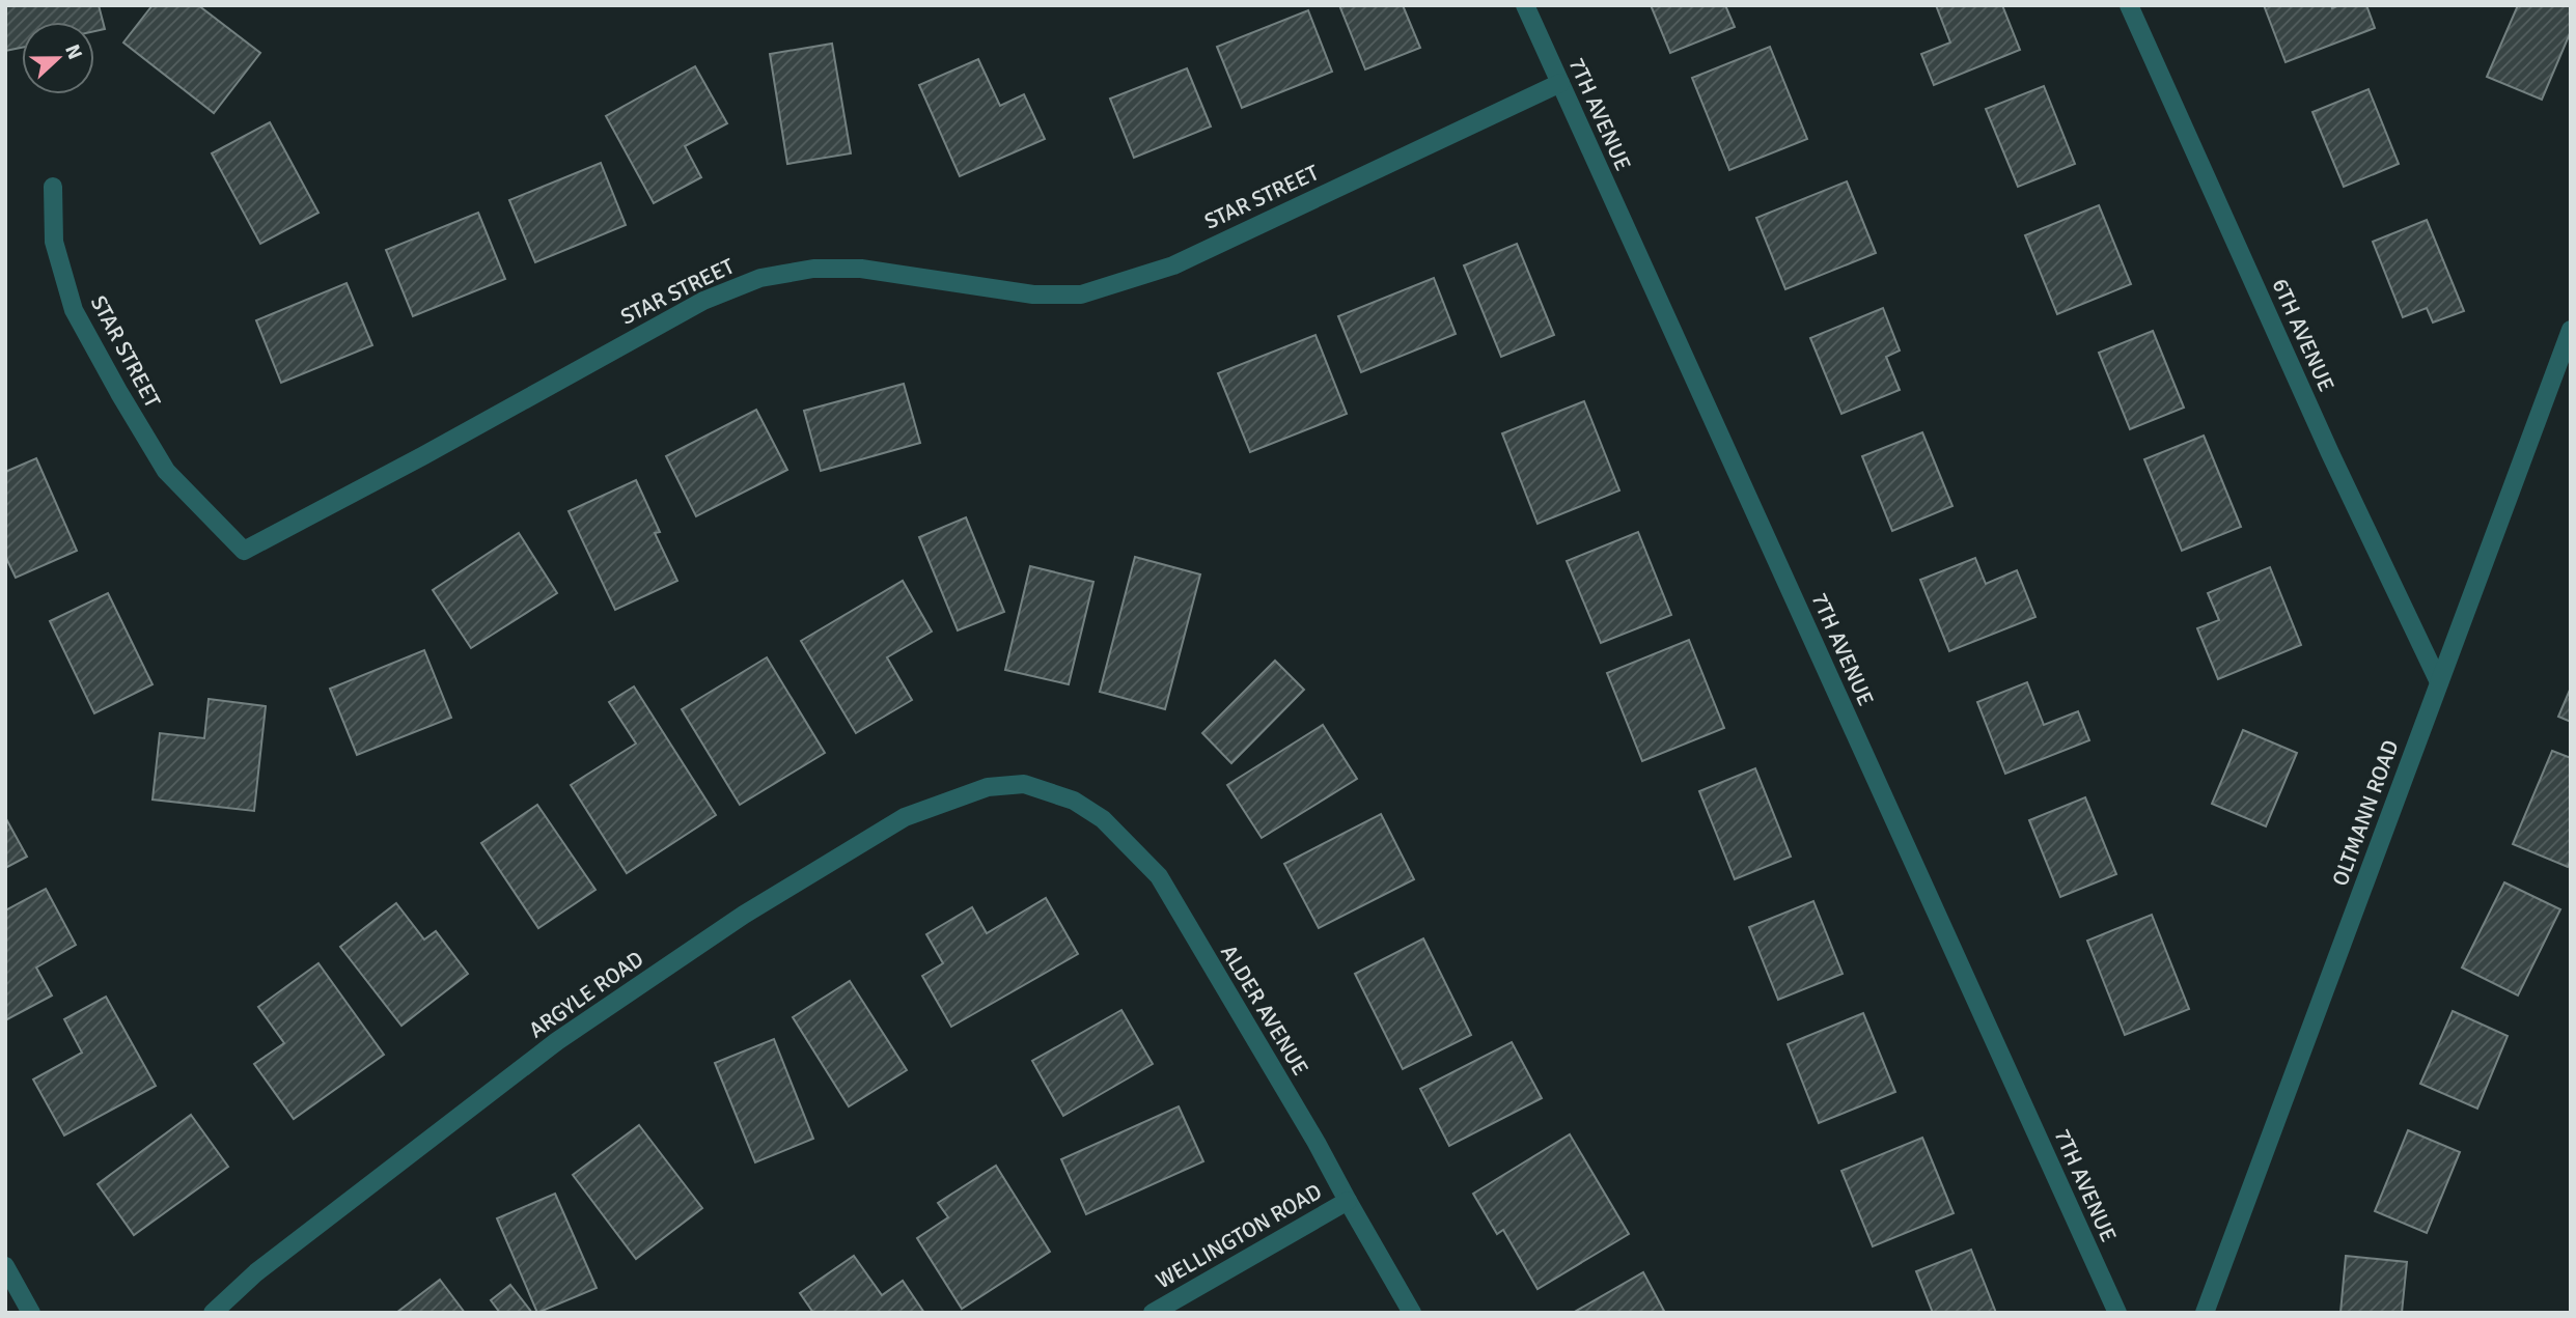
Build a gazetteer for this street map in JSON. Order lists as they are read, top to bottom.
{
  "streets": {
    "street": [
      "7TH AVENUE",
      "STAR STREET",
      "6TH AVENUE",
      "OLTMANN ROAD",
      "ARGYLE ROAD",
      "ALDER AVENUE",
      "WELLINGTON ROAD"
    ]
  },
  "crossings": [
    ["7TH AVENUE", "STAR STREET"],
    ["6TH AVENUE", "OLTMANN ROAD"],
    ["ARGYLE ROAD", "ALDER AVENUE"],
    ["ALDER AVENUE", "WELLINGTON ROAD"]
  ],
  "north": "right"
}
